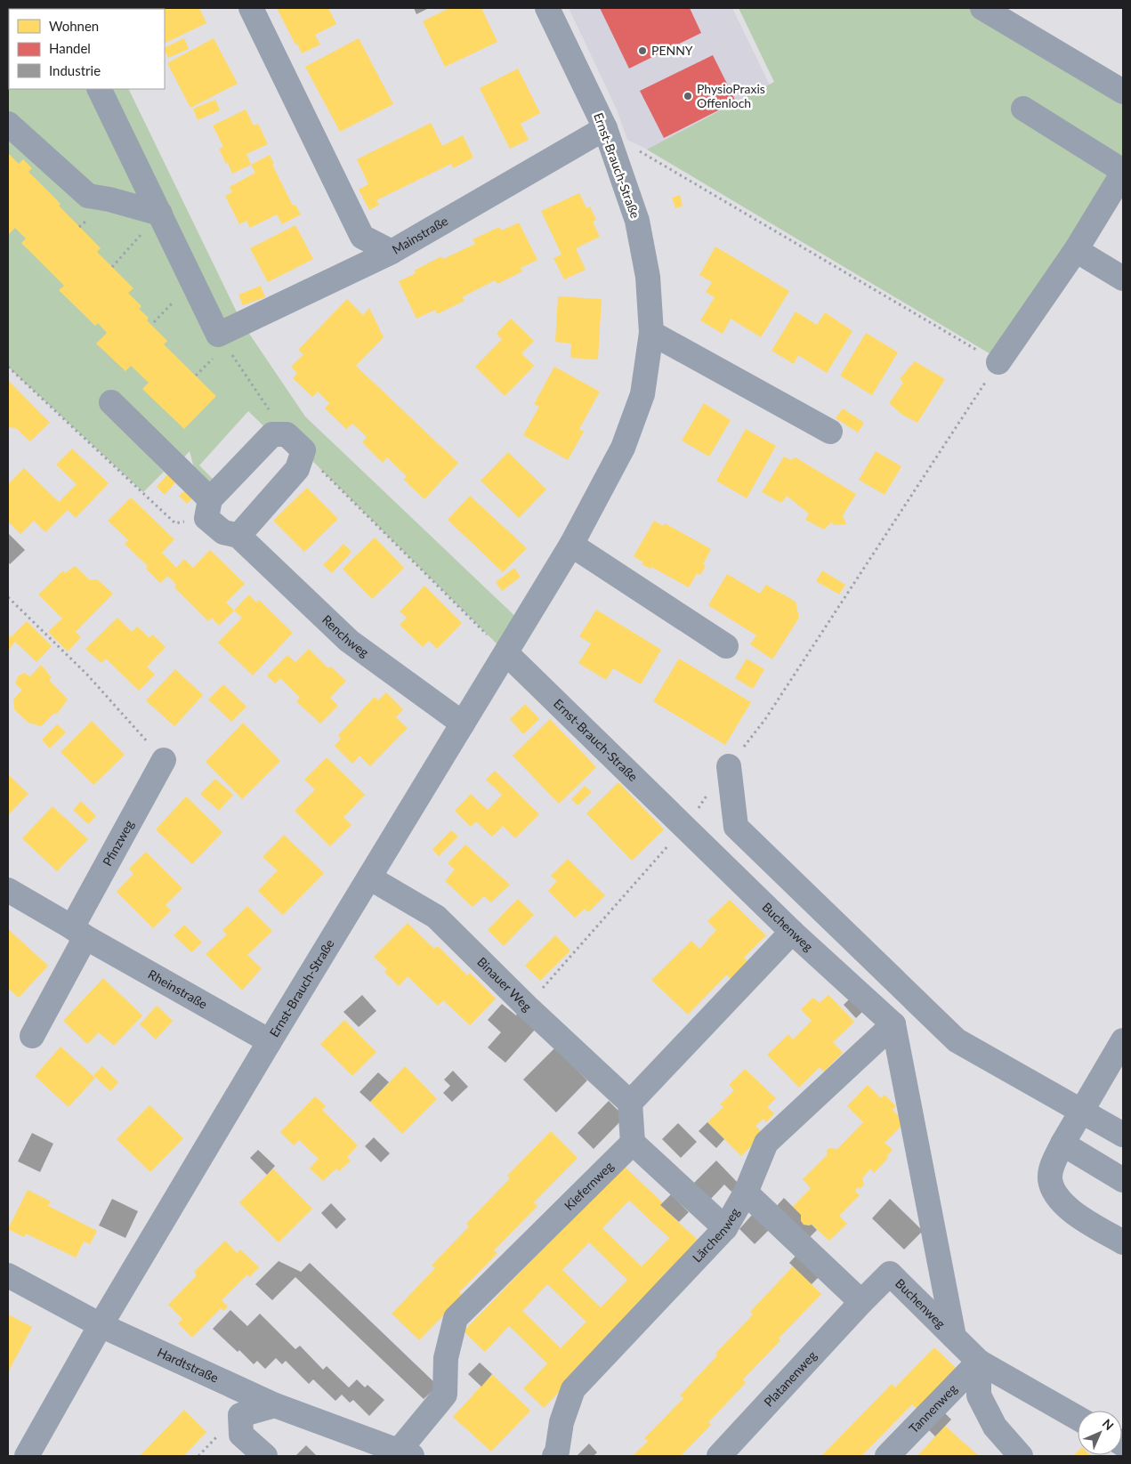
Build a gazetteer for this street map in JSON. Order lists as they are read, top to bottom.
{
  "streets": {
    "street": [
      "Ernst-Brauch-Straße",
      "Mainstraße",
      "Renchweg",
      "Pfinzweg",
      "Buchenweg",
      "Binauer Weg",
      "Rheinstraße",
      "Kiefernweg",
      "Lärchenweg",
      "Hardtstraße",
      "Platanenweg",
      "Tannenweg"
    ]
  },
  "crossings": [
    ["Ernst-Brauch-Straße", "Mainstraße"],
    ["Ernst-Brauch-Straße", "Renchweg"],
    ["Ernst-Brauch-Straße", "Buchenweg"],
    ["Ernst-Brauch-Straße", "Binauer Weg"],
    ["Ernst-Brauch-Straße", "Rheinstraße"],
    ["Ernst-Brauch-Straße", "Hardtstraße"],
    ["Pfinzweg", "Rheinstraße"],
    ["Buchenweg", "Lärchenweg"],
    ["Buchenweg", "Platanenweg"],
    ["Buchenweg", "Tannenweg"],
    ["Kiefernweg", "Hardtstraße"]
  ],
  "places": ["PENNY", "PhysioPraxis Offenloch"],
  "legend": ["Wohnen", "Handel", "Industrie"],
  "north": "top right"
}
